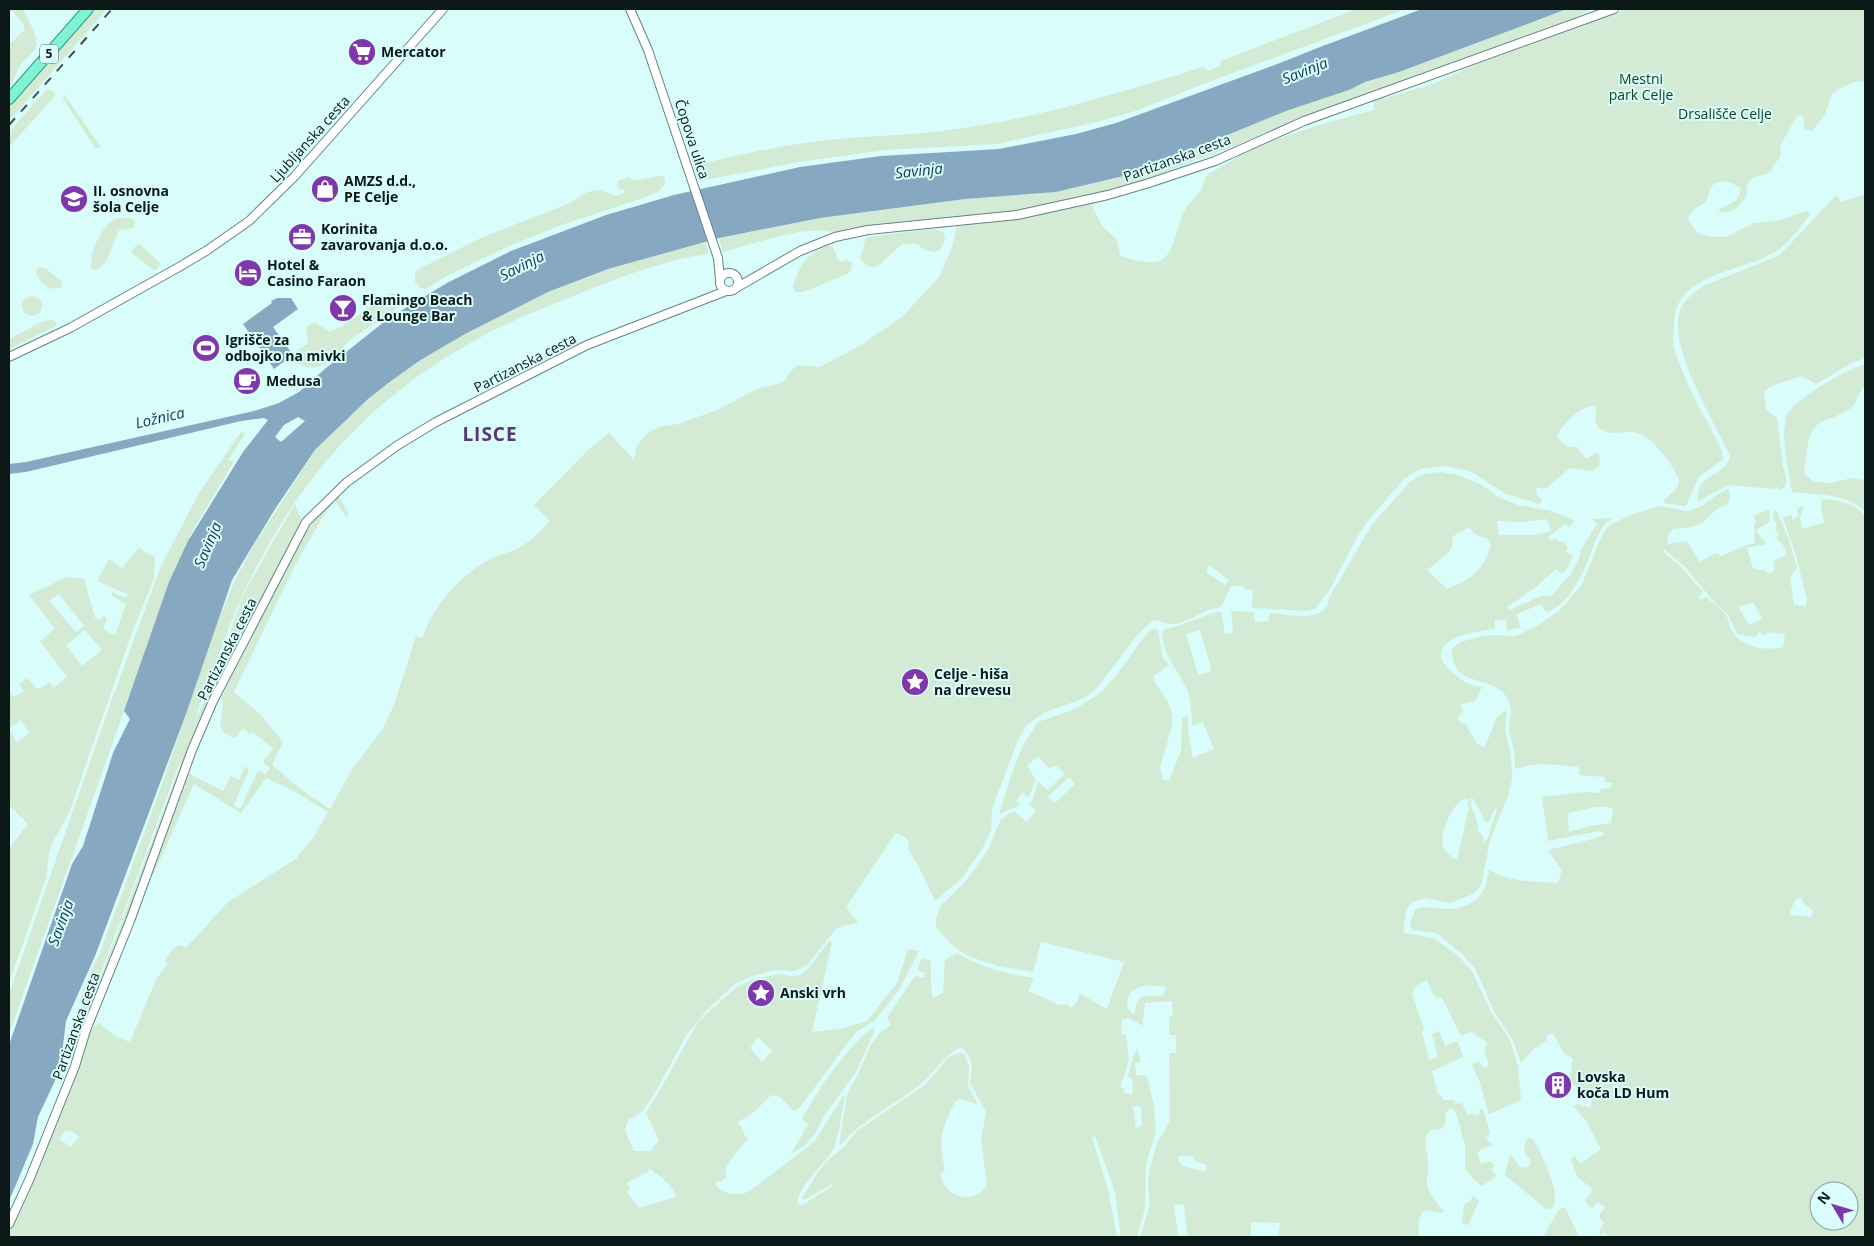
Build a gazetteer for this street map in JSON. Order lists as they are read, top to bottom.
{
  "streets": {
    "main road": ["5"],
    "street": ["Ljubljanska cesta", "Čopova ulica", "Partizanska cesta"]
  },
  "crossings": [
    ["Čopova ulica", "Partizanska cesta"]
  ],
  "districts": ["LISCE"],
  "water": ["Savinja", "Ložnica"],
  "parks": ["Mestni park Celje", "Drsališče Celje"],
  "places": {
    "supermarket": ["Mercator"],
    "shop": ["AMZS d.d., PE Celje"],
    "school or university": ["II. osnovna šola Celje"],
    "office": ["Korinita zavarovanja d.o.o."],
    "hotel": ["Hotel & Casino Faraon"],
    "bar": ["Flamingo Beach & Lounge Bar"],
    "sports": ["Igrišče za odbojko na mivki"],
    "cafe": ["Medusa"],
    "place": ["Celje - hiša na drevesu", "Anski vrh"],
    "building": ["Lovska koča LD Hum"]
  },
  "north": "top left"
}
